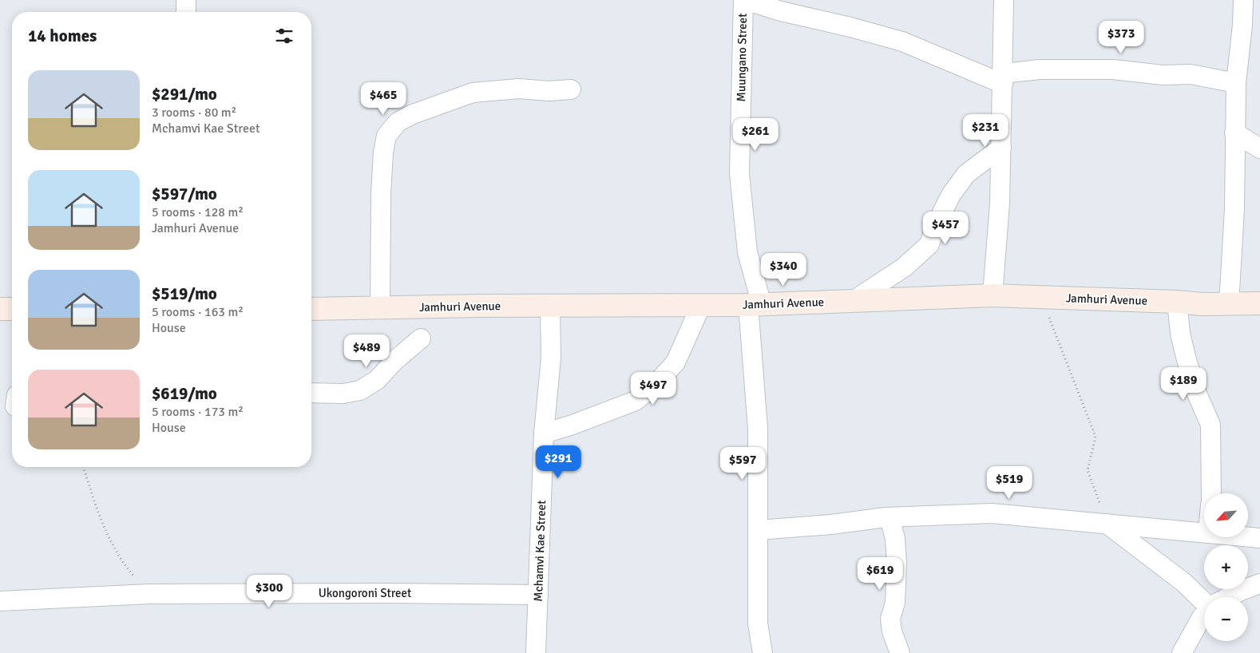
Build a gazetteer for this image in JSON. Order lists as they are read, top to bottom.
{
  "streets": {
    "street": [
      "Muungano Street",
      "Jamhuri Avenue",
      "Mchamvi Kae Street",
      "Ukongoroni Street"
    ]
  },
  "crossings": [
    ["Muungano Street", "Jamhuri Avenue"],
    ["Jamhuri Avenue", "Mchamvi Kae Street"],
    ["Mchamvi Kae Street", "Ukongoroni Street"]
  ],
  "north": "bottom left",
  "page": {
    "heading": "14 homes",
    "price": [
      "$373",
      "$465",
      "$231",
      "$261",
      "$457",
      "$340",
      "$489",
      "$189",
      "$497",
      "$291",
      "$597",
      "$519",
      "$619",
      "$300"
    ],
    "list": [
      {
        "name": "$291/mo",
        "note": "3 rooms · 80 m² · Mchamvi Kae Street"
      },
      {
        "name": "$597/mo",
        "note": "5 rooms · 128 m² · Jamhuri Avenue"
      },
      {
        "name": "$519/mo",
        "note": "5 rooms · 163 m² · House"
      },
      {
        "name": "$619/mo",
        "note": "5 rooms · 173 m² · House"
      }
    ],
    "map_buttons": ["+", "−"]
  }
}
